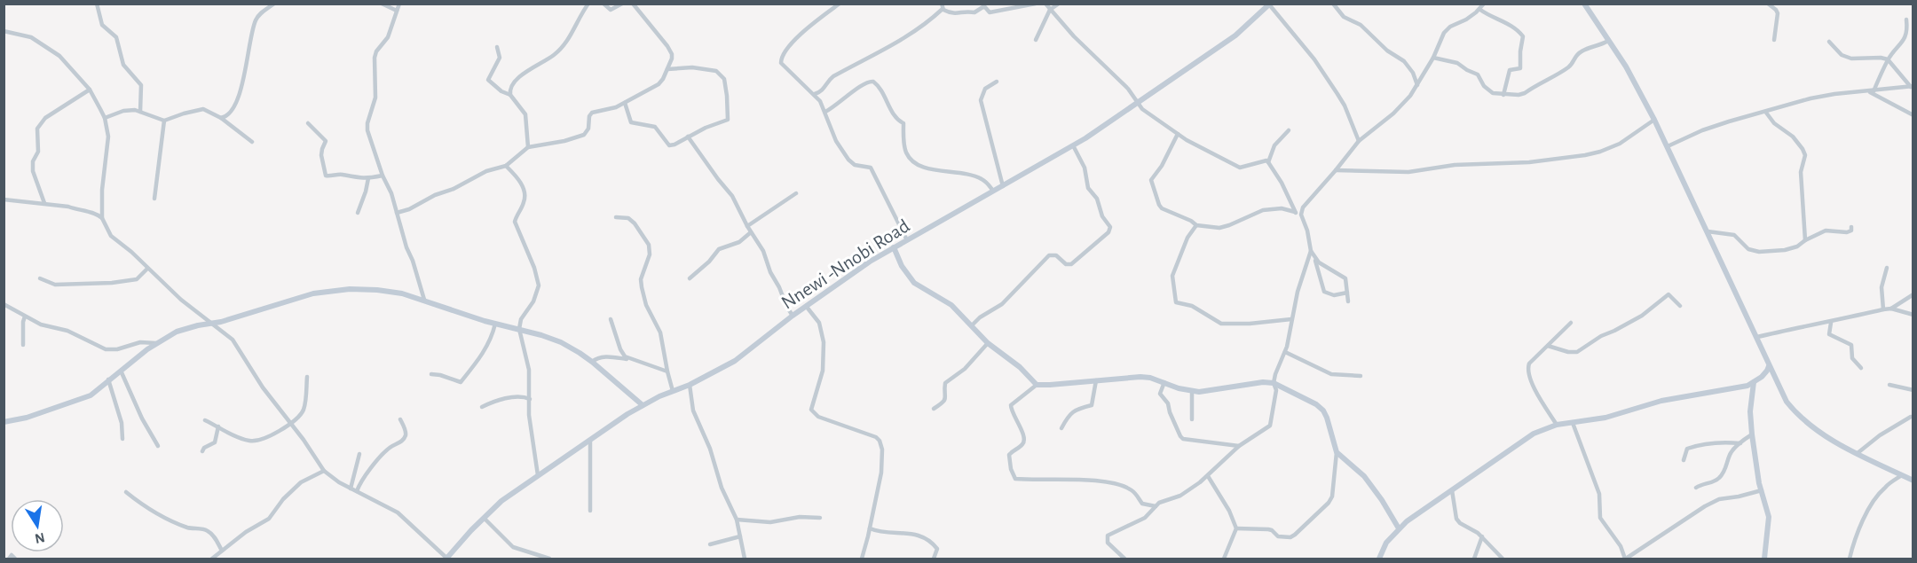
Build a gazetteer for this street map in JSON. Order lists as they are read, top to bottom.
{
  "streets": {
    "main road": ["Nnewi -Nnobi Road"]
  },
  "north": "bottom"
}
